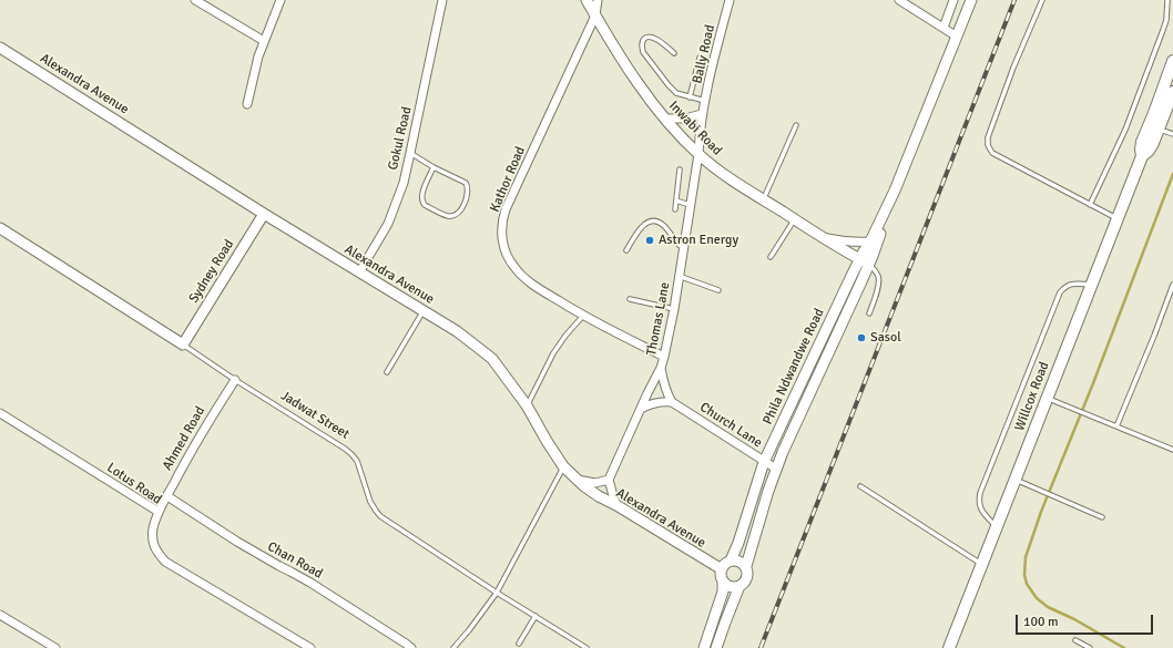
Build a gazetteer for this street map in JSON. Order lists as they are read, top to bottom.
{
  "streets": {
    "main road": ["Willcox Road"],
    "street": [
      "Bally Road",
      "Alexandra Avenue",
      "Inwabi Road",
      "Gokul Road",
      "Kathor Road",
      "Sydney Road",
      "Thomas Lane",
      "Phila Ndwandwe Road",
      "Jadwat Street",
      "Church Lane",
      "Ahmed Road",
      "Lotus Road",
      "Chan Road"
    ]
  },
  "crossings": [
    ["Bally Road", "Inwabi Road"],
    ["Bally Road", "Thomas Lane"],
    ["Alexandra Avenue", "Gokul Road"],
    ["Alexandra Avenue", "Sydney Road"],
    ["Alexandra Avenue", "Phila Ndwandwe Road"],
    ["Inwabi Road", "Kathor Road"],
    ["Inwabi Road", "Thomas Lane"],
    ["Inwabi Road", "Phila Ndwandwe Road"],
    ["Kathor Road", "Thomas Lane"],
    ["Sydney Road", "Jadwat Street"],
    ["Phila Ndwandwe Road", "Church Lane"],
    ["Jadwat Street", "Ahmed Road"],
    ["Ahmed Road", "Lotus Road"],
    ["Ahmed Road", "Chan Road"]
  ],
  "places": ["Astron Energy", "Sasol"],
  "scale_bar": "100 m"
}
